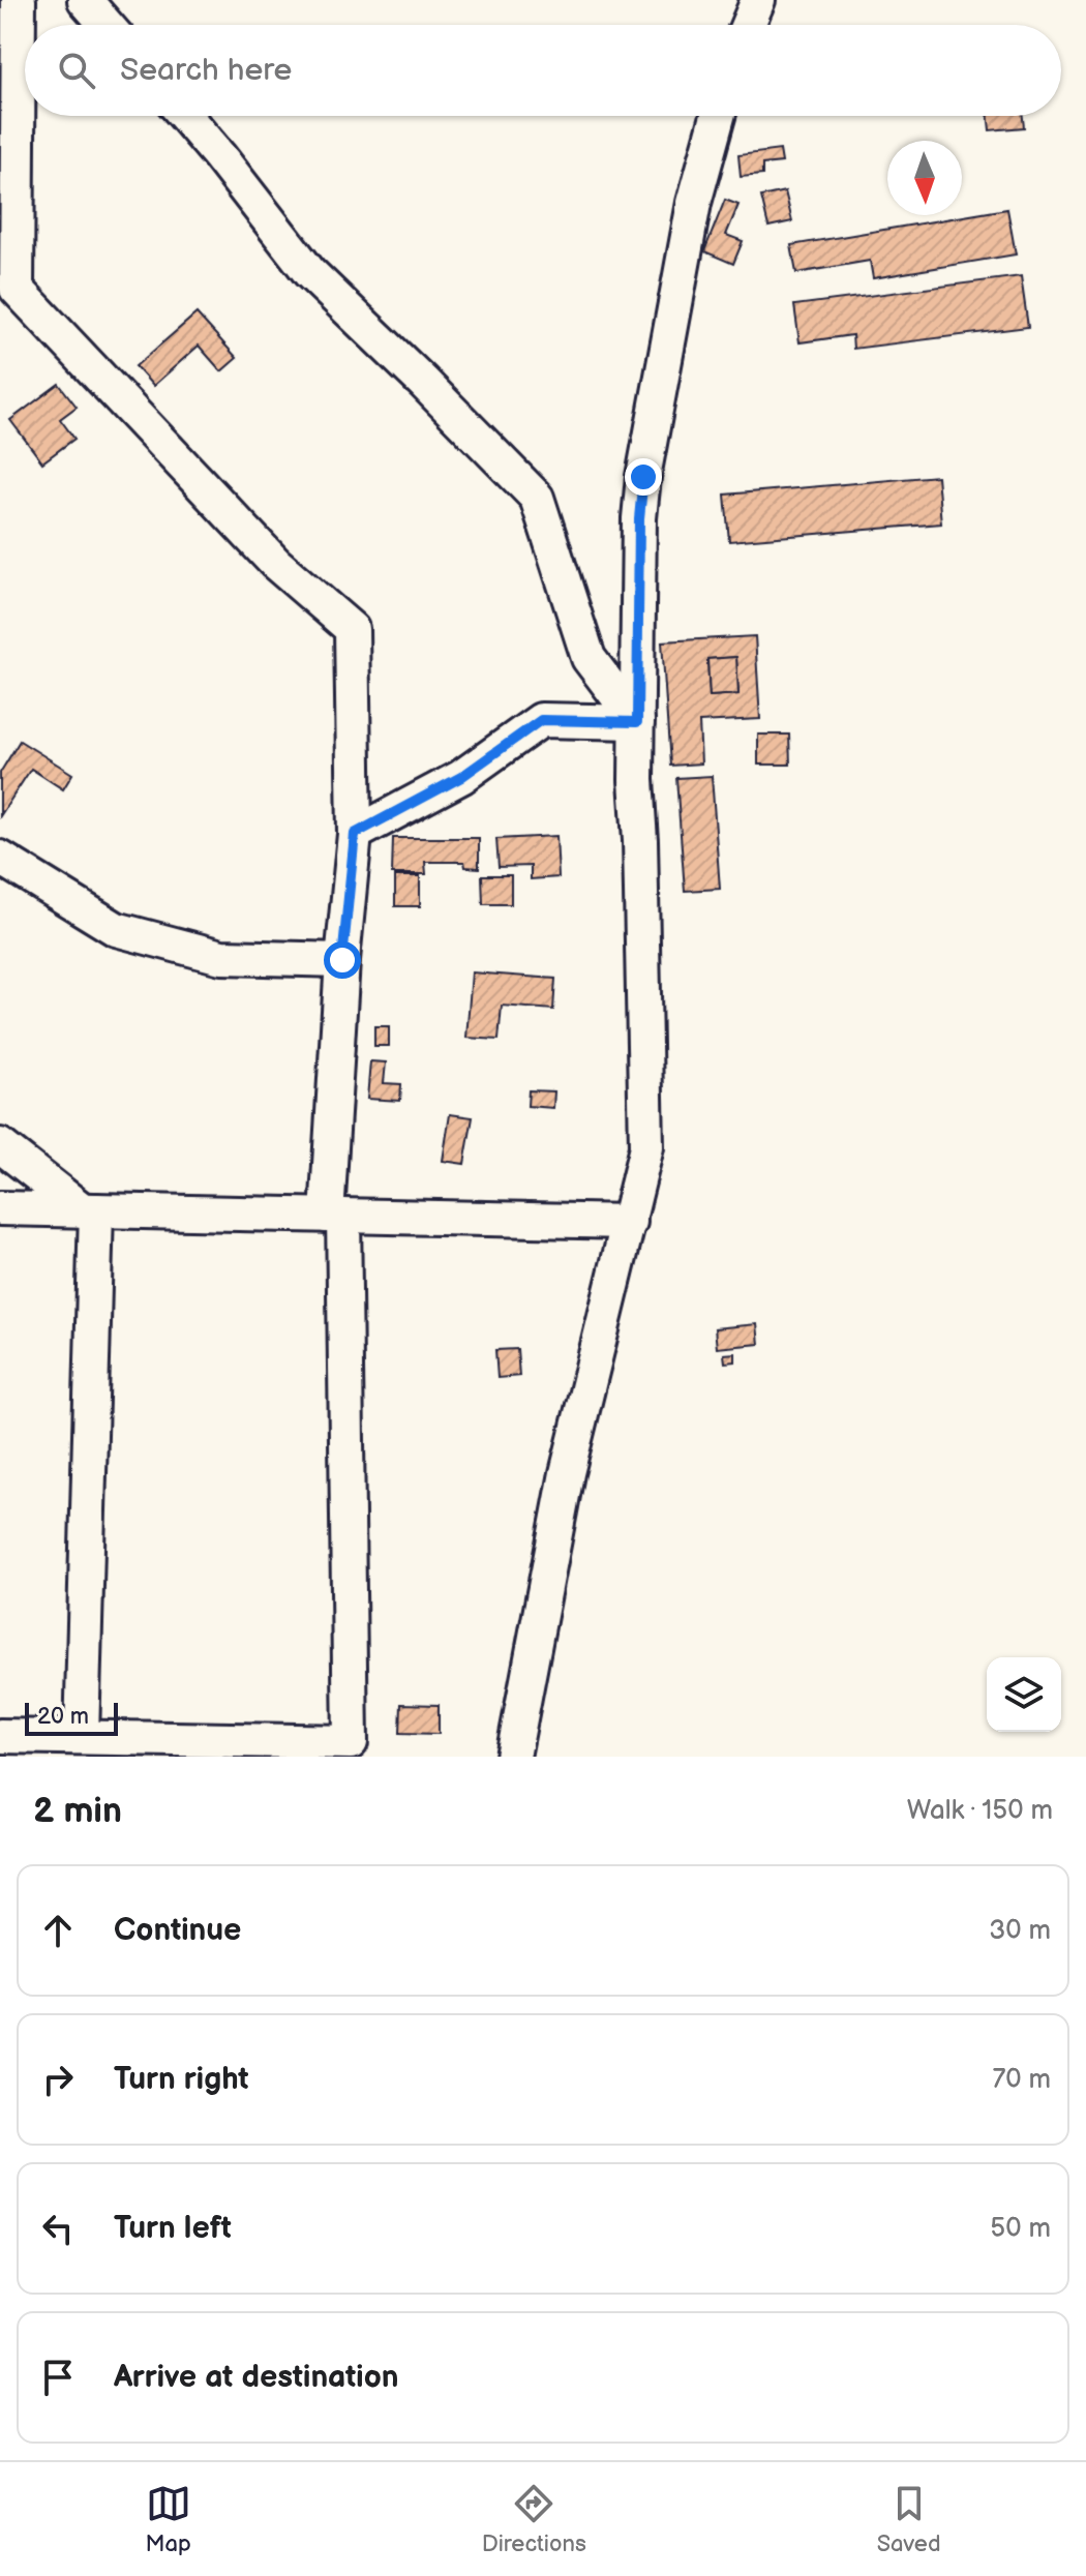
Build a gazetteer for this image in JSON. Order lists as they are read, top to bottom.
{
  "scale_bar": "20 m",
  "north": "bottom",
  "page": {
    "search": "Search here",
    "scale": "20 m",
    "heading": ["2 min", "Walk · 150 m"],
    "list": [
      ["Continue", "30 m"],
      ["Turn right", "70 m"],
      ["Turn left", "50 m"],
      "Arrive at destination"
    ],
    "nav": ["Map", "Directions", "Saved"]
  }
}
